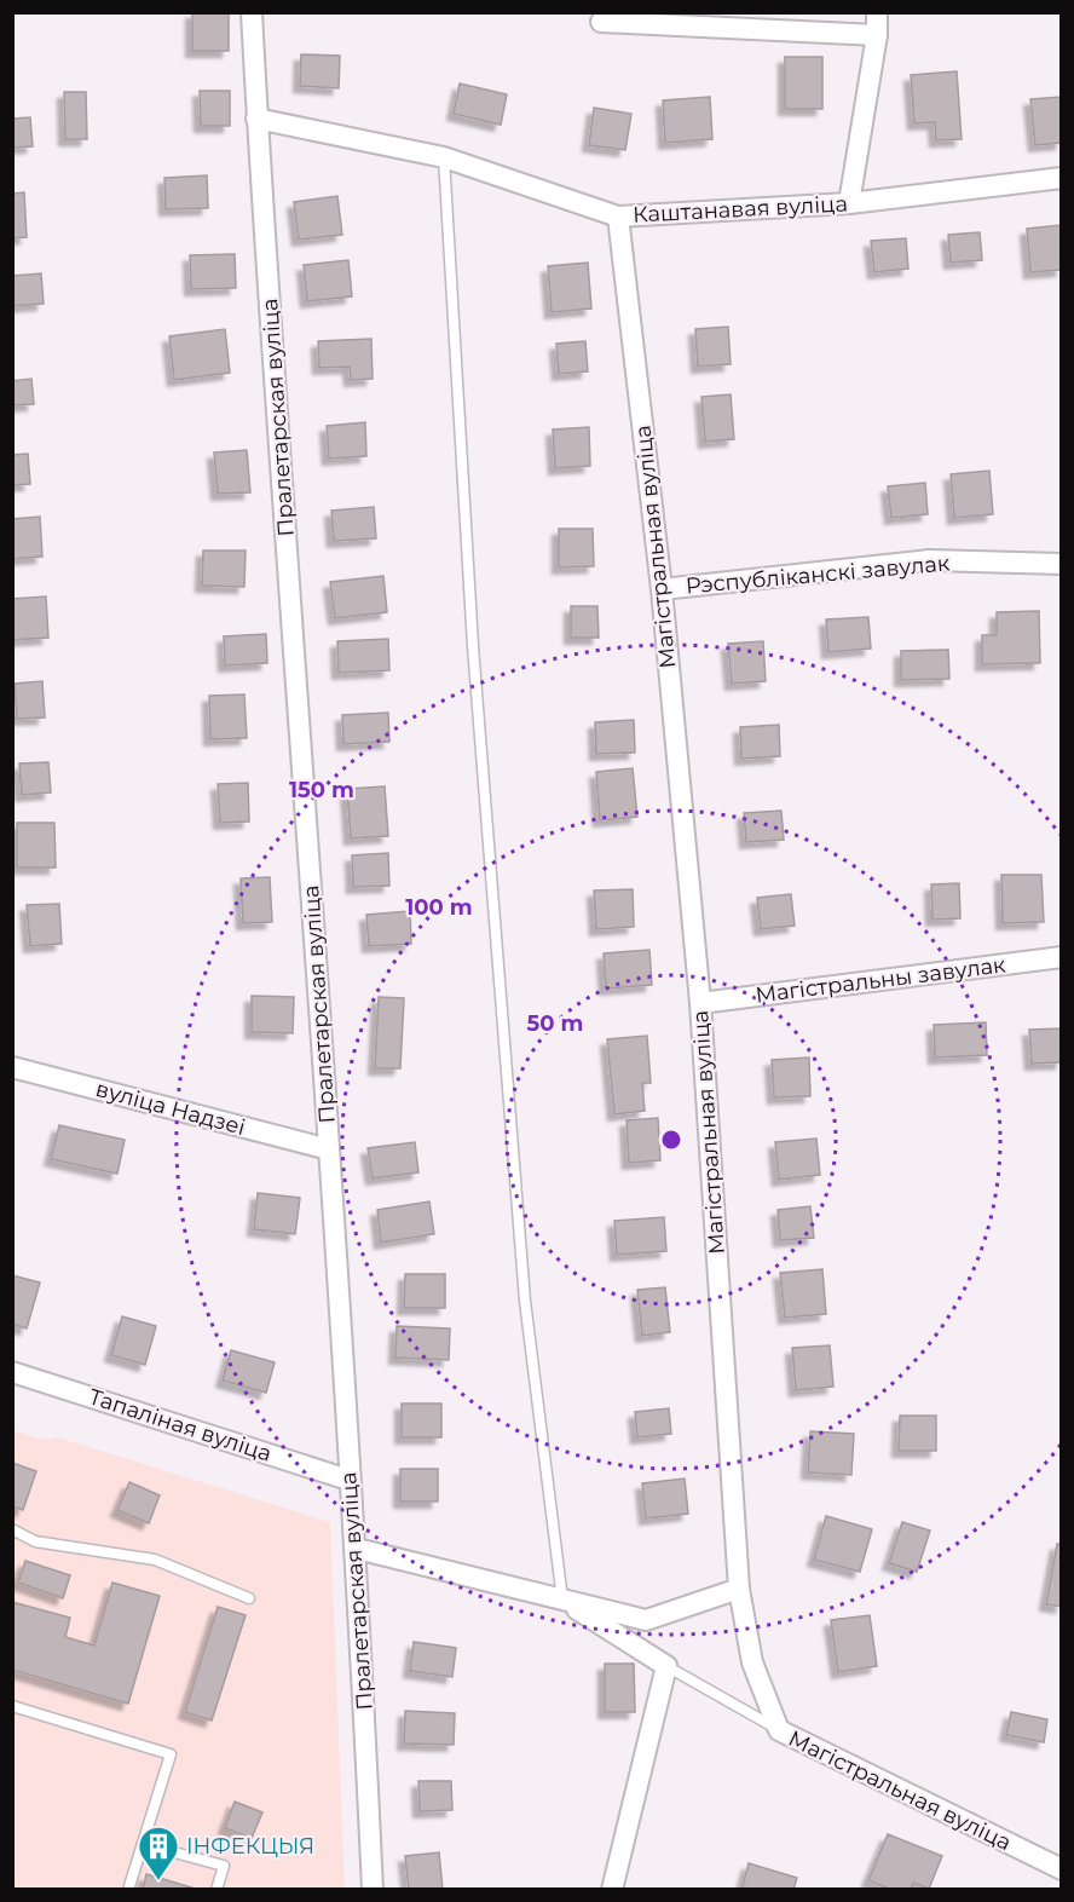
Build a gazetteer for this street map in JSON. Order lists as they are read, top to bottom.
{
  "streets": {
    "street": [
      "Каштанавая вуліца",
      "Пралетарская вуліца",
      "Магістральная вуліца",
      "Рэспубліканскі завулак",
      "Магістральны завулак",
      "вуліца Надзеі",
      "Тапаліная вуліца"
    ]
  },
  "crossings": [
    ["Каштанавая вуліца", "Пралетарская вуліца"],
    ["Каштанавая вуліца", "Магістральная вуліца"],
    ["Пралетарская вуліца", "вуліца Надзеі"],
    ["Пралетарская вуліца", "Тапаліная вуліца"],
    ["Магістральная вуліца", "Рэспубліканскі завулак"],
    ["Магістральная вуліца", "Магістральны завулак"]
  ],
  "places": {
    "building": ["ІНФЕКЦЫЯ"]
  },
  "rings": ["150 m", "100 m", "50 m"]
}
